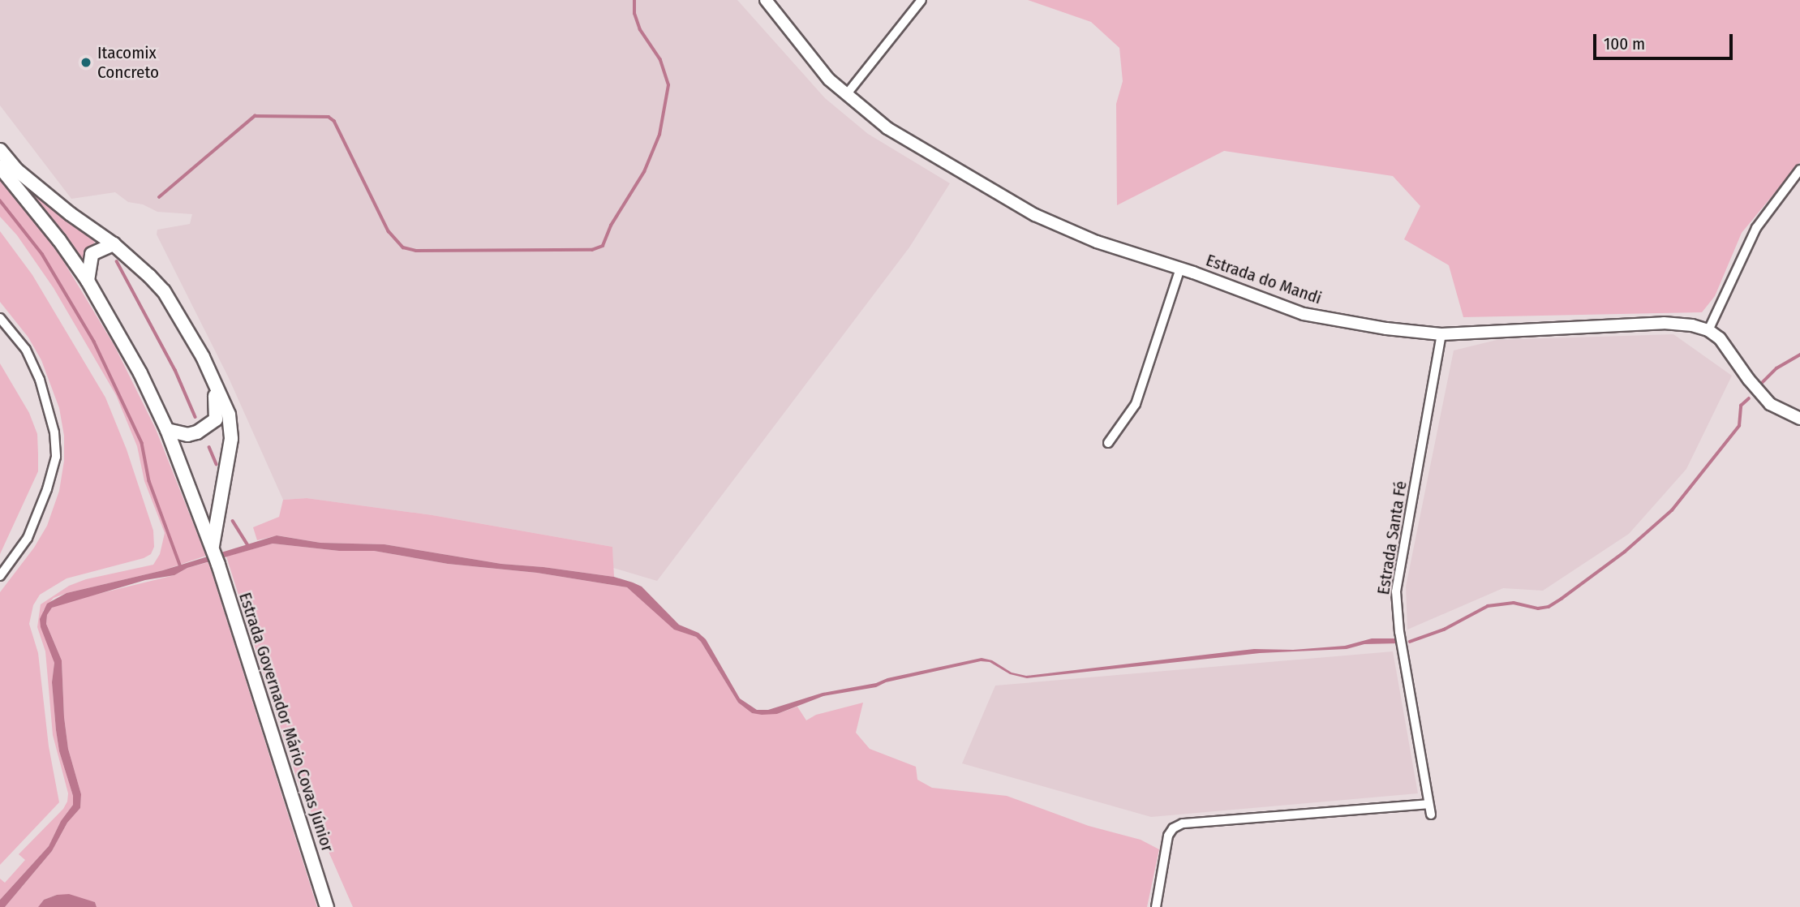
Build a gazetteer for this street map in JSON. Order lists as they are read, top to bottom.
{
  "streets": {
    "highway": ["Estrada Governador Mário Covas Júnior"],
    "main road": ["Estrada do Mandi"],
    "street": ["Estrada Santa Fé"]
  },
  "crossings": [
    ["Estrada do Mandi", "Estrada Santa Fé"]
  ],
  "places": ["Itacomix Concreto"],
  "scale_bar": "100 m"
}
